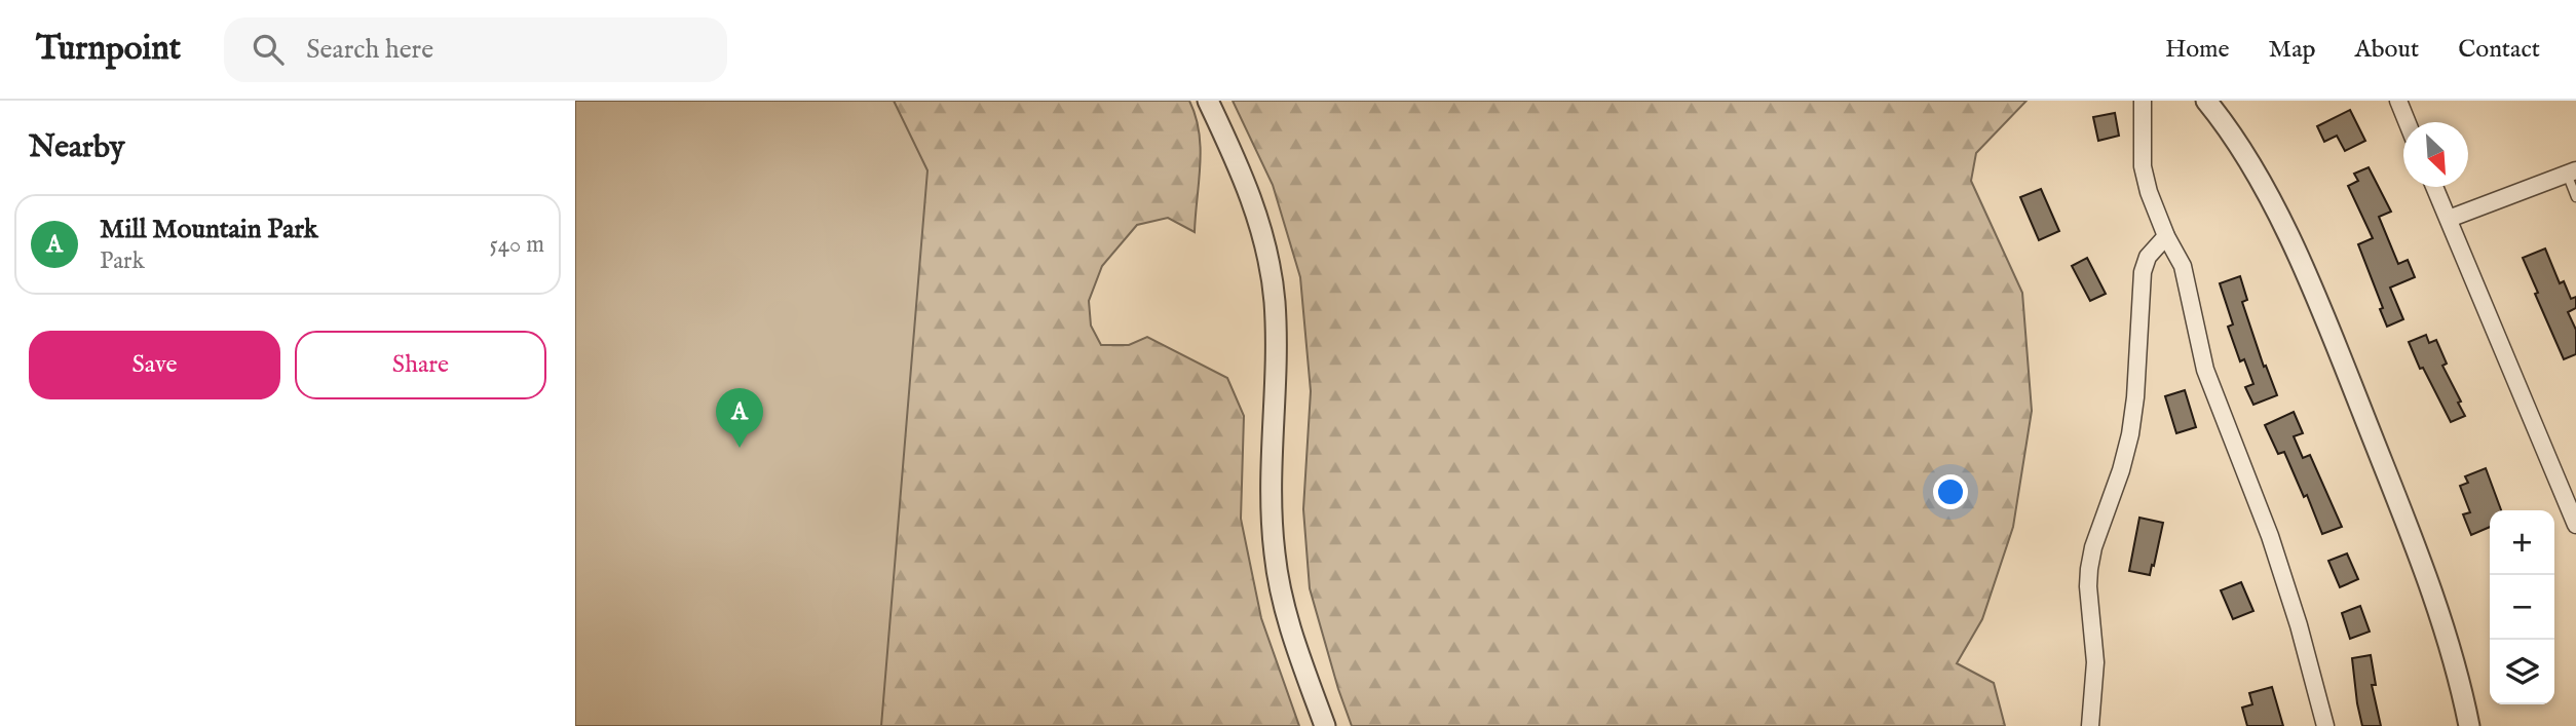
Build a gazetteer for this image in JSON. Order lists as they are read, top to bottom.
{
  "north": "bottom right",
  "page": {
    "header": "Turnpoint",
    "search": "Search here",
    "nav": [
      "Home",
      "Map",
      "About",
      "Contact"
    ],
    "heading": "Nearby",
    "list": [
      {
        "mark": "A",
        "name": "Mill Mountain Park",
        "note": "Park",
        "value": "540 m"
      }
    ],
    "buttons": ["Save", "Share"],
    "pins": "A",
    "map_buttons": ["+", "−"]
  }
}
